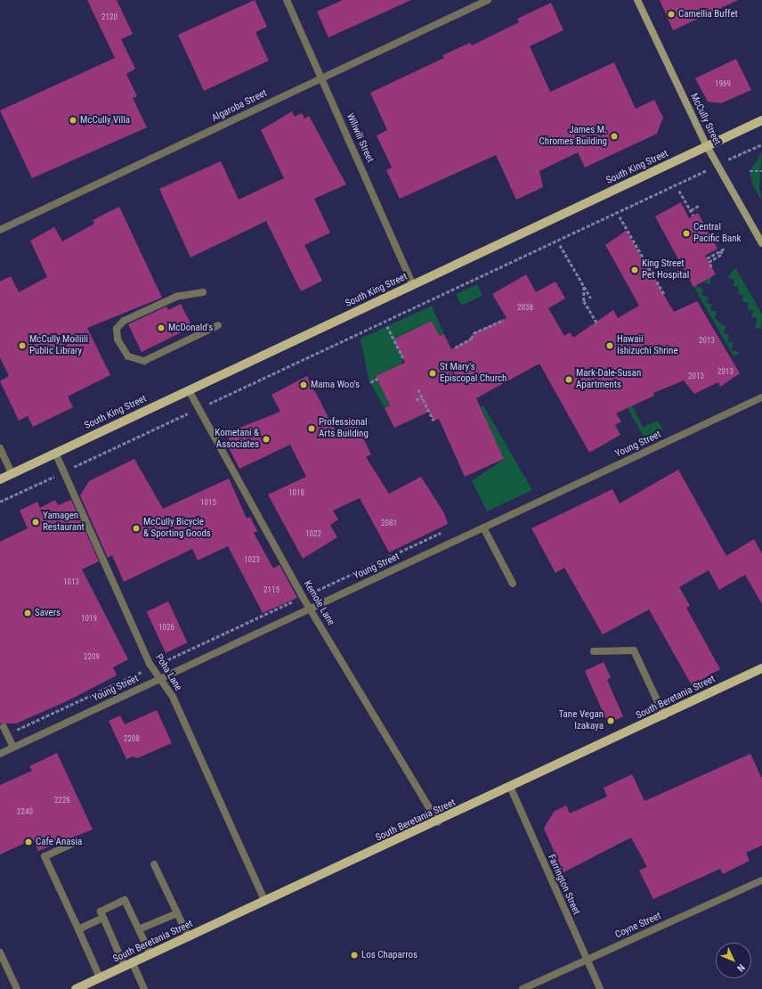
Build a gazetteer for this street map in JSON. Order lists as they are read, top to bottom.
{
  "streets": {
    "main road": ["McCully Street", "South King Street", "South Beretania Street"],
    "street": [
      "Algaroba Street",
      "Wiliwili Street",
      "Young Street",
      "Kemole Lane",
      "Poha Lane",
      "Farrington Street",
      "Coyne Street"
    ]
  },
  "crossings": [
    ["Algaroba Street", "Wiliwili Street"],
    ["McCully Street", "South King Street"],
    ["Wiliwili Street", "South King Street"],
    ["South King Street", "Kemole Lane"],
    ["South King Street", "Poha Lane"],
    ["Young Street", "Kemole Lane"],
    ["Young Street", "Poha Lane"],
    ["Kemole Lane", "South Beretania Street"],
    ["Poha Lane", "South Beretania Street"],
    ["South Beretania Street", "Farrington Street"],
    ["Farrington Street", "Coyne Street"]
  ],
  "places": [
    "Camellia Buffet",
    "McCully Villa",
    "James M. Chromes Building",
    "Central Pacific Bank",
    "King Street Pet Hospital",
    "McDonald's",
    "McCully Moiliili Public Library",
    "Hawaii Ishizuchi Shrine",
    "St Mary's Episcopal Church",
    "Mark-Dale-Susan Apartments",
    "Mama Woo’s",
    "Professional Arts Building",
    "Kometani & Associates",
    "Yamagen Restaurant",
    "McCully Bicycle & Sporting Goods",
    "Savers",
    "Tane Vegan Izakaya",
    "Cafe Anasia",
    "Los Chaparros"
  ],
  "house_numbers": [
    "2120",
    "1969",
    "2038",
    "2013",
    "2013",
    "2013",
    "1018",
    "1015",
    "2081",
    "1022",
    "1023",
    "1013",
    "2115",
    "1019",
    "1026",
    "2209",
    "2208",
    "2226",
    "2240"
  ],
  "north": "bottom right"
}
